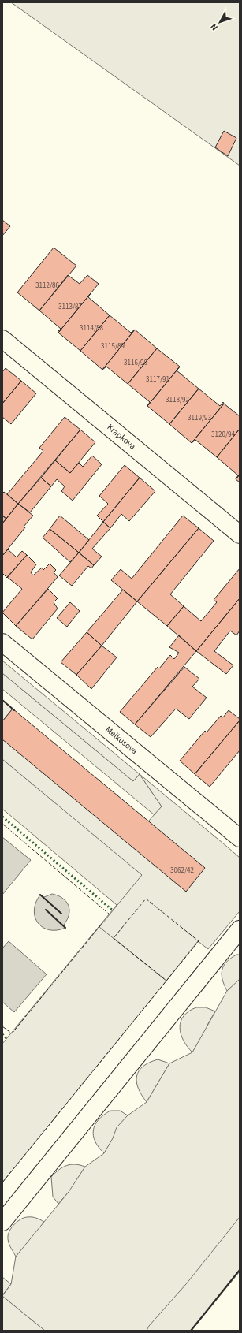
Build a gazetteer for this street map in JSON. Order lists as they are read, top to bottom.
{
  "streets": {
    "street": ["Krapkova", "Melkusova"]
  },
  "house_numbers": [
    "3112/86",
    "3113/87",
    "3114/88",
    "3115/89",
    "3116/90",
    "3117/91",
    "3118/92",
    "3119/93",
    "3120/94",
    "3062/42"
  ],
  "north": "bottom left"
}
